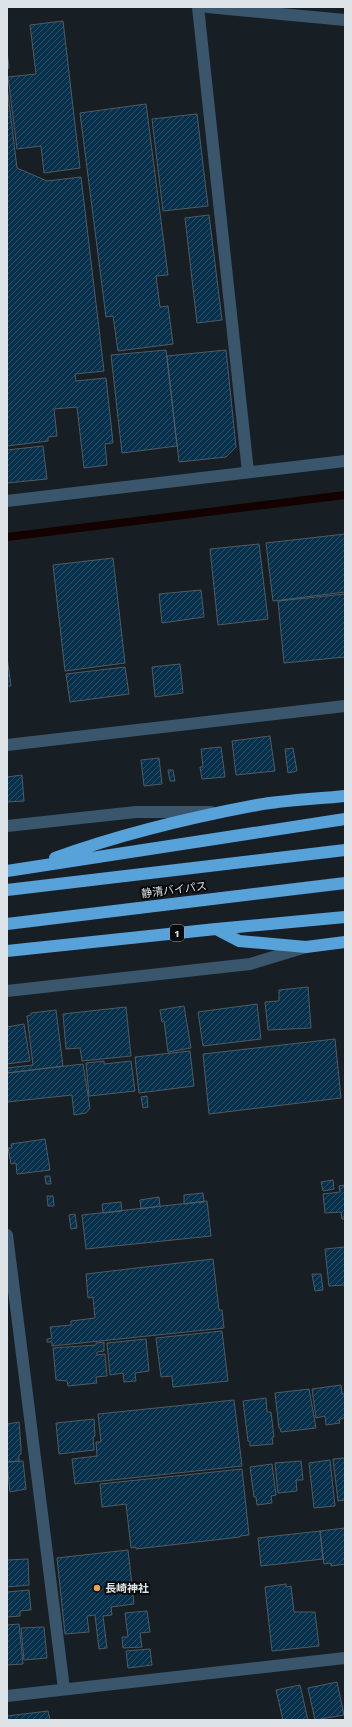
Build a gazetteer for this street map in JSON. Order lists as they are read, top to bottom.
{
  "streets": {
    "highway": ["静清バイパス", "1"]
  },
  "places": ["長崎神社"]
}
